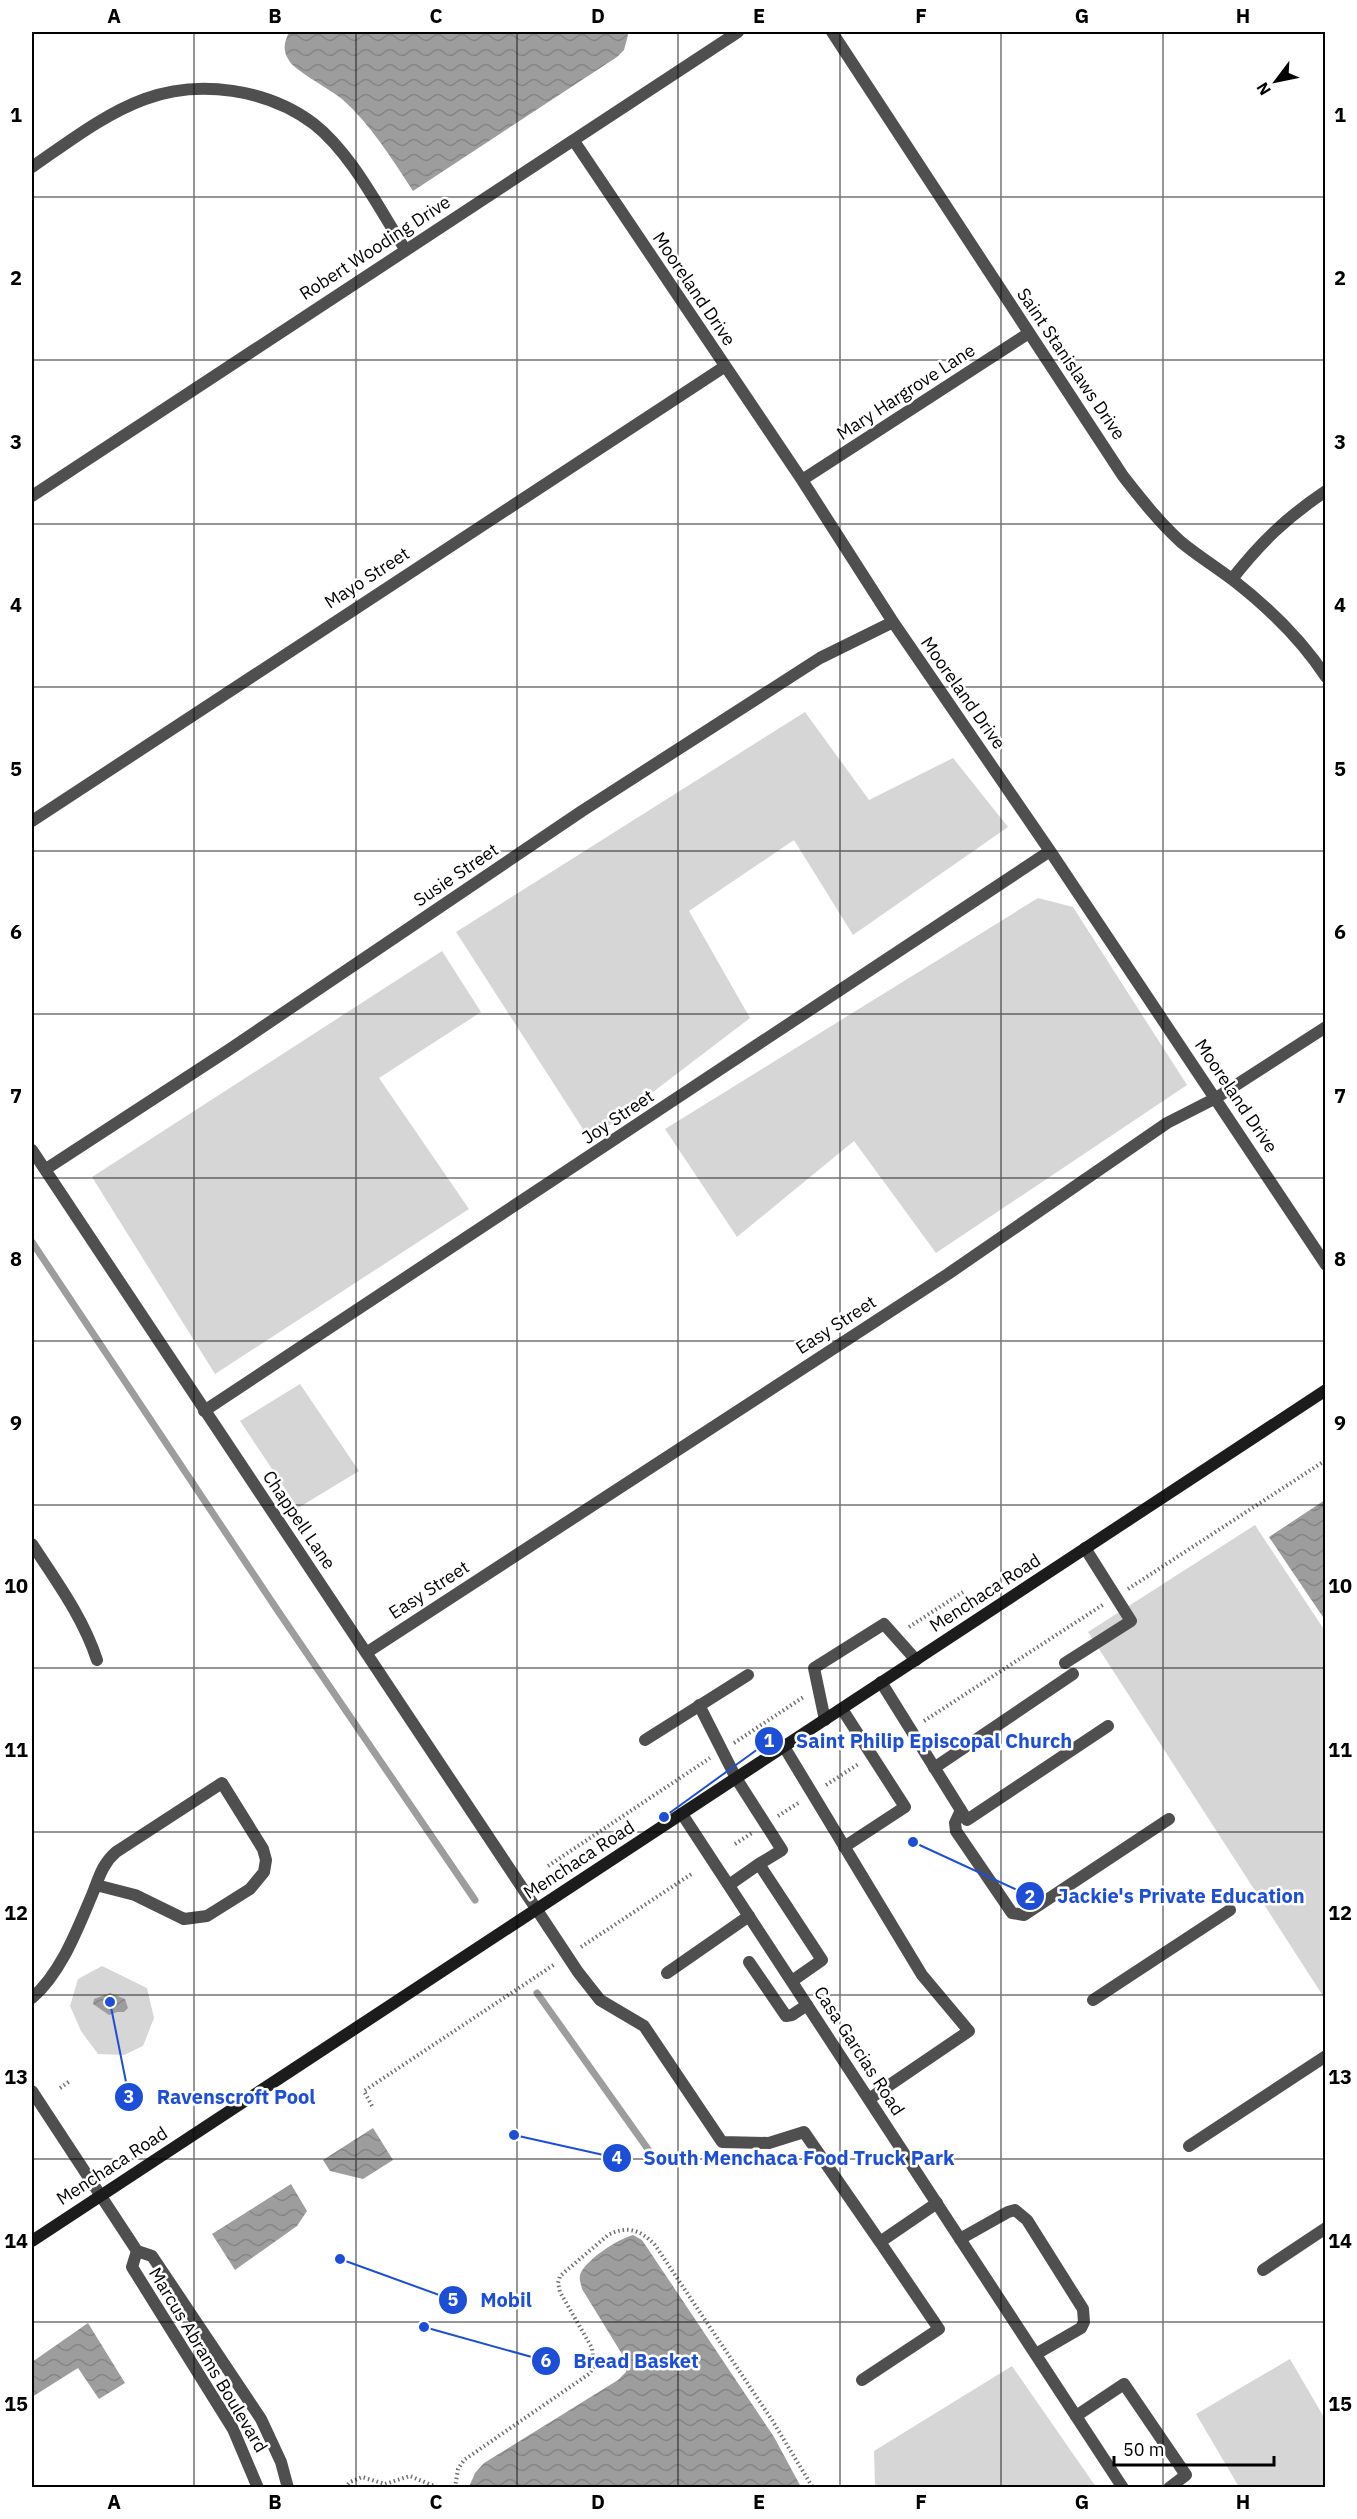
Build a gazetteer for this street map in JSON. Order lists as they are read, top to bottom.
{
  "streets": {
    "main road": ["Menchaca Road"],
    "street": [
      "Robert Wooding Drive",
      "Mooreland Drive",
      "Saint Stanislaws Drive",
      "Mary Hargrove Lane",
      "Mayo Street",
      "Susie Street",
      "Joy Street",
      "Easy Street",
      "Chappell Lane",
      "Casa Garcias Road",
      "Marcus Abrams Boulevard"
    ]
  },
  "crossings": [
    ["Robert Wooding Drive", "Mooreland Drive"],
    ["Mooreland Drive", "Mary Hargrove Lane"],
    ["Mooreland Drive", "Mayo Street"],
    ["Mooreland Drive", "Susie Street"],
    ["Mooreland Drive", "Joy Street"],
    ["Mooreland Drive", "Easy Street"],
    ["Saint Stanislaws Drive", "Mary Hargrove Lane"],
    ["Susie Street", "Chappell Lane"],
    ["Joy Street", "Chappell Lane"],
    ["Easy Street", "Chappell Lane"],
    ["Chappell Lane", "Menchaca Road"],
    ["Menchaca Road", "Casa Garcias Road"],
    ["Menchaca Road", "Marcus Abrams Boulevard"]
  ],
  "places": [
    "Saint Philip Episcopal Church",
    "Jackie's Private Education",
    "Ravenscroft Pool",
    "South Menchaca Food Truck Park",
    "Mobil",
    "Bread Basket"
  ],
  "scale_bar": "50 m",
  "north": "bottom left",
  "grid": {
    "columns": [
      "A",
      "B",
      "C",
      "D",
      "E",
      "F",
      "G",
      "H"
    ],
    "rows": [
      "1",
      "2",
      "3",
      "4",
      "5",
      "6",
      "7",
      "8",
      "9",
      "10",
      "11",
      "12",
      "13",
      "14",
      "15"
    ]
  }
}
